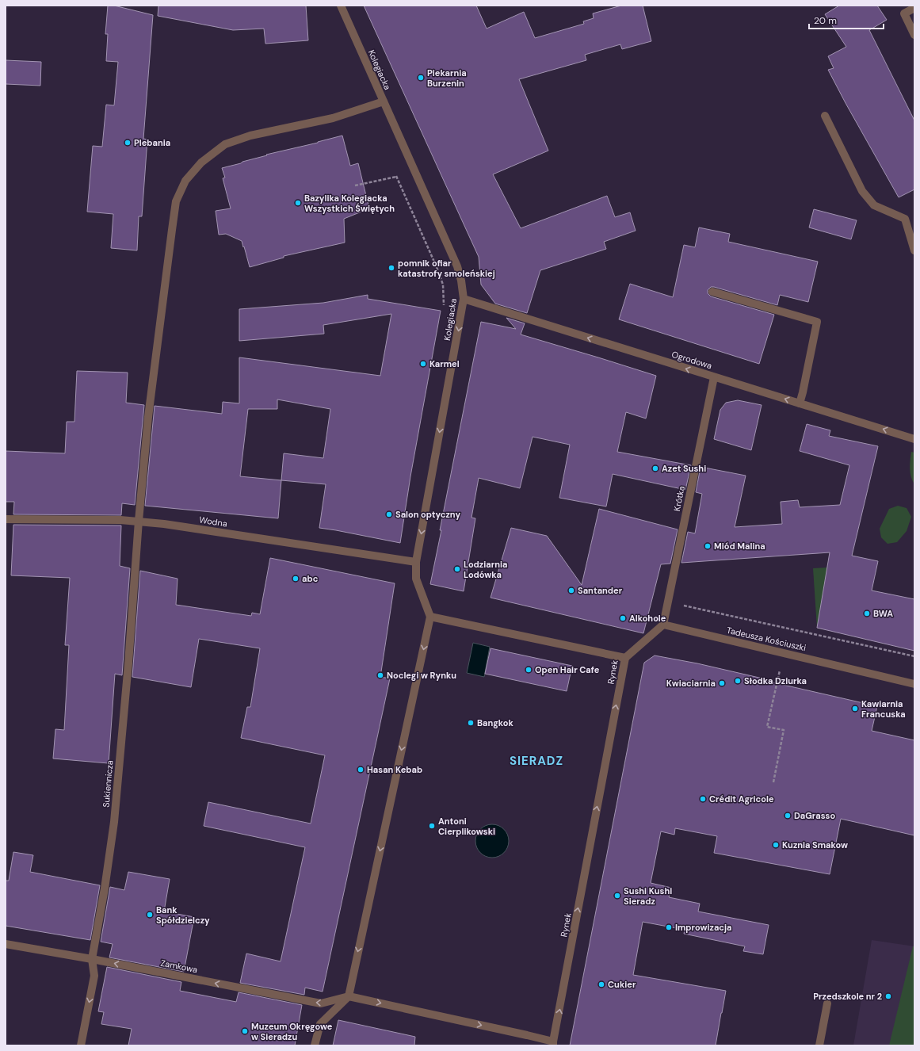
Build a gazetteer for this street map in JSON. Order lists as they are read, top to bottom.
{
  "streets": {
    "street": [
      "Kolegiacka",
      "Ogrodowa",
      "Krótka",
      "Wodna",
      "Tadeusza Kościuszki",
      "Rynek",
      "Sukiennicza",
      "Zamkowa"
    ]
  },
  "crossings": [
    ["Kolegiacka", "Ogrodowa"],
    ["Kolegiacka", "Wodna"],
    ["Kolegiacka", "Rynek"],
    ["Kolegiacka", "Sukiennicza"],
    ["Ogrodowa", "Krótka"],
    ["Krótka", "Tadeusza Kościuszki"],
    ["Wodna", "Sukiennicza"],
    ["Rynek", "Zamkowa"],
    ["Sukiennicza", "Zamkowa"]
  ],
  "one_way": ["Kolegiacka", "Ogrodowa", "Zamkowa"],
  "districts": ["SIERADZ"],
  "places": [
    "Piekarnia Burzenin",
    "Plebania",
    "Bazylika Kolegiacka Wszystkich Świętych",
    "pomnik ofiar katastrofy smoleńskiej",
    "Karmel",
    "Azet Sushi",
    "Salon optyczny",
    "Miód Malina",
    "Lodziarnia Lodówka",
    "abc",
    "Santander",
    "BWA",
    "Alkohole",
    "Open Hair Cafe",
    "Noclegi w Rynku",
    "Słodka Dziurka",
    "Kwiaciarnia",
    "Kawiarnia Francuska",
    "Bangkok",
    "Hasan Kebab",
    "Crédit Agricole",
    "DaGrasso",
    "Antoni Cierplikowski",
    "Kuznia Smakow",
    "Sushi Kushi Sieradz",
    "Bank Spółdzielczy",
    "Improwizacja",
    "Cukier",
    "Przedszkole nr 2",
    "Muzeum Okręgowe w Sieradzu"
  ],
  "scale_bar": "20 m"
}
